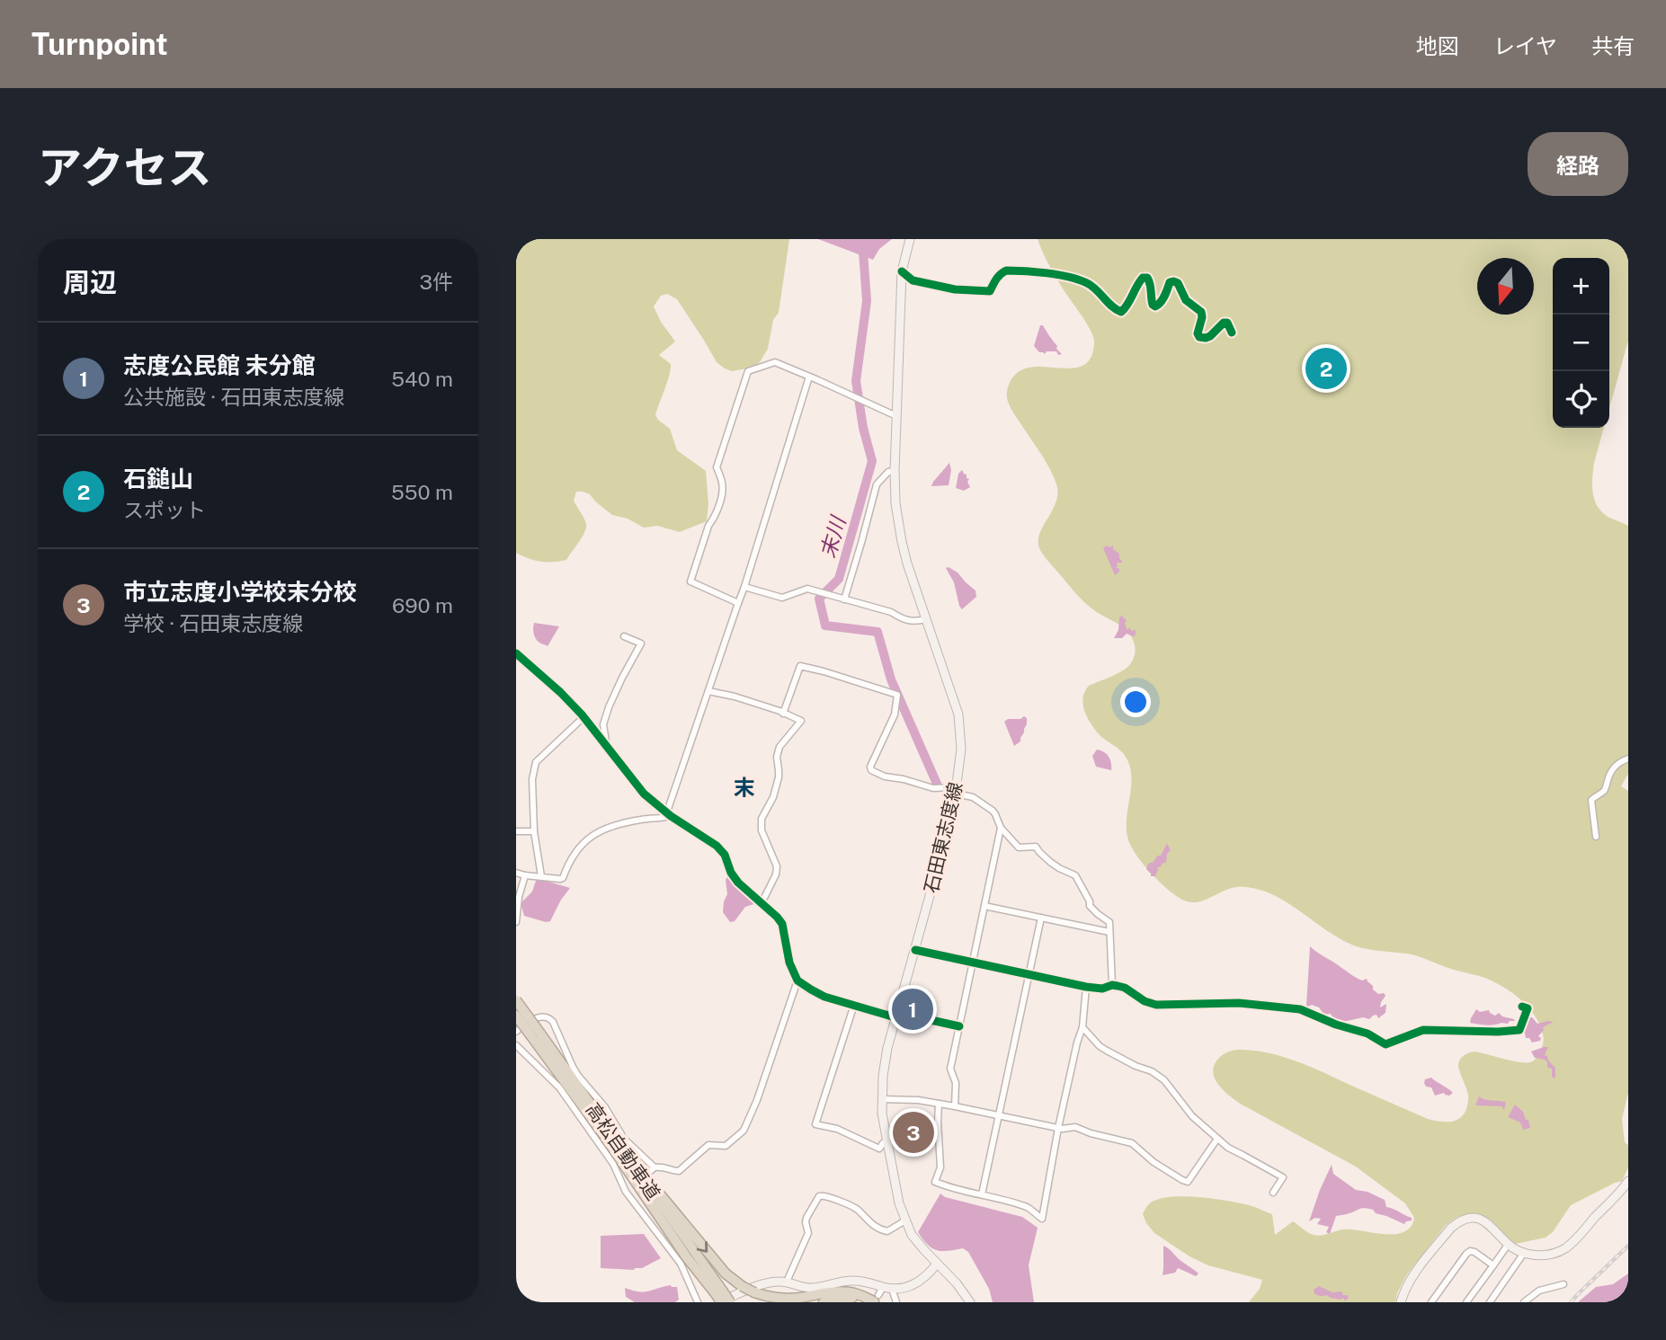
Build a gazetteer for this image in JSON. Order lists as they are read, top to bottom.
{
  "streets": {
    "highway": ["高松自動車道"],
    "main road": ["石田東志度線"]
  },
  "districts": ["末"],
  "water": ["末川"],
  "north": "bottom",
  "page": {
    "header": "Turnpoint",
    "nav": ["地図", "レイヤ", "共有"],
    "title": "アクセス",
    "buttons": "経路",
    "heading": ["周辺", "3件"],
    "map_buttons": ["+", "−"],
    "list": [
      {
        "mark": "1",
        "name": "志度公民館 末分館",
        "note": "公共施設 · 石田東志度線",
        "value": "540 m"
      },
      {
        "mark": "2",
        "name": "石鎚山",
        "note": "スポット",
        "value": "550 m"
      },
      {
        "mark": "3",
        "name": "市立志度小学校末分校",
        "note": "学校 · 石田東志度線",
        "value": "690 m"
      }
    ],
    "pins": ["2", "1", "3"]
  }
}
